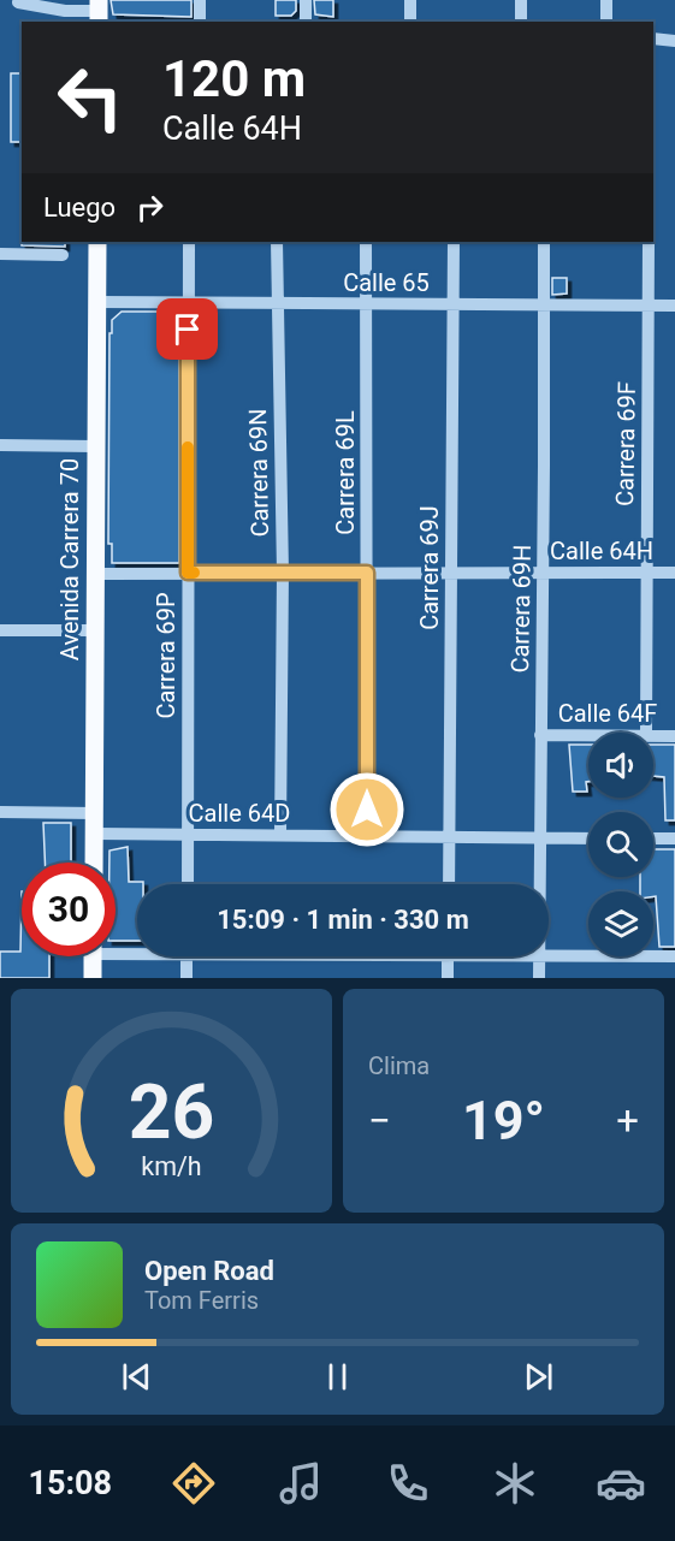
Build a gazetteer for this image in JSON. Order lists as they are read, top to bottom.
{
  "streets": {
    "main road": ["Avenida Carrera 70"],
    "street": [
      "Calle 65",
      "Carrera 69F",
      "Carrera 69N",
      "Carrera 69L",
      "Calle 64H",
      "Carrera 69J",
      "Carrera 69H",
      "Carrera 69P",
      "Calle 64F",
      "Calle 64D"
    ]
  },
  "crossings": [
    ["Calle 65", "Carrera 69F"],
    ["Calle 65", "Carrera 69N"],
    ["Calle 65", "Carrera 69L"],
    ["Calle 65", "Avenida Carrera 70"],
    ["Calle 65", "Carrera 69J"],
    ["Calle 65", "Carrera 69H"],
    ["Calle 65", "Carrera 69P"],
    ["Carrera 69F", "Calle 64H"],
    ["Carrera 69N", "Calle 64H"],
    ["Carrera 69N", "Calle 64D"],
    ["Carrera 69L", "Calle 64H"],
    ["Carrera 69L", "Calle 64D"],
    ["Calle 64H", "Avenida Carrera 70"],
    ["Calle 64H", "Carrera 69J"],
    ["Calle 64H", "Carrera 69H"],
    ["Calle 64H", "Carrera 69P"],
    ["Avenida Carrera 70", "Calle 64D"],
    ["Carrera 69J", "Calle 64D"],
    ["Carrera 69H", "Calle 64F"],
    ["Carrera 69H", "Calle 64D"],
    ["Carrera 69P", "Calle 64D"]
  ],
  "page": {
    "turn": ["120 m", "Calle 64H"],
    "then": "Luego",
    "limit": "30",
    "trip": "15:09 · 1 min · 330 m",
    "tile": "Clima",
    "heat": ["−", "19°", "+"],
    "song": ["Open Road", "Tom Ferris"],
    "tabs": "15:08",
    "gauge": ["26", "km/h"]
  }
}
